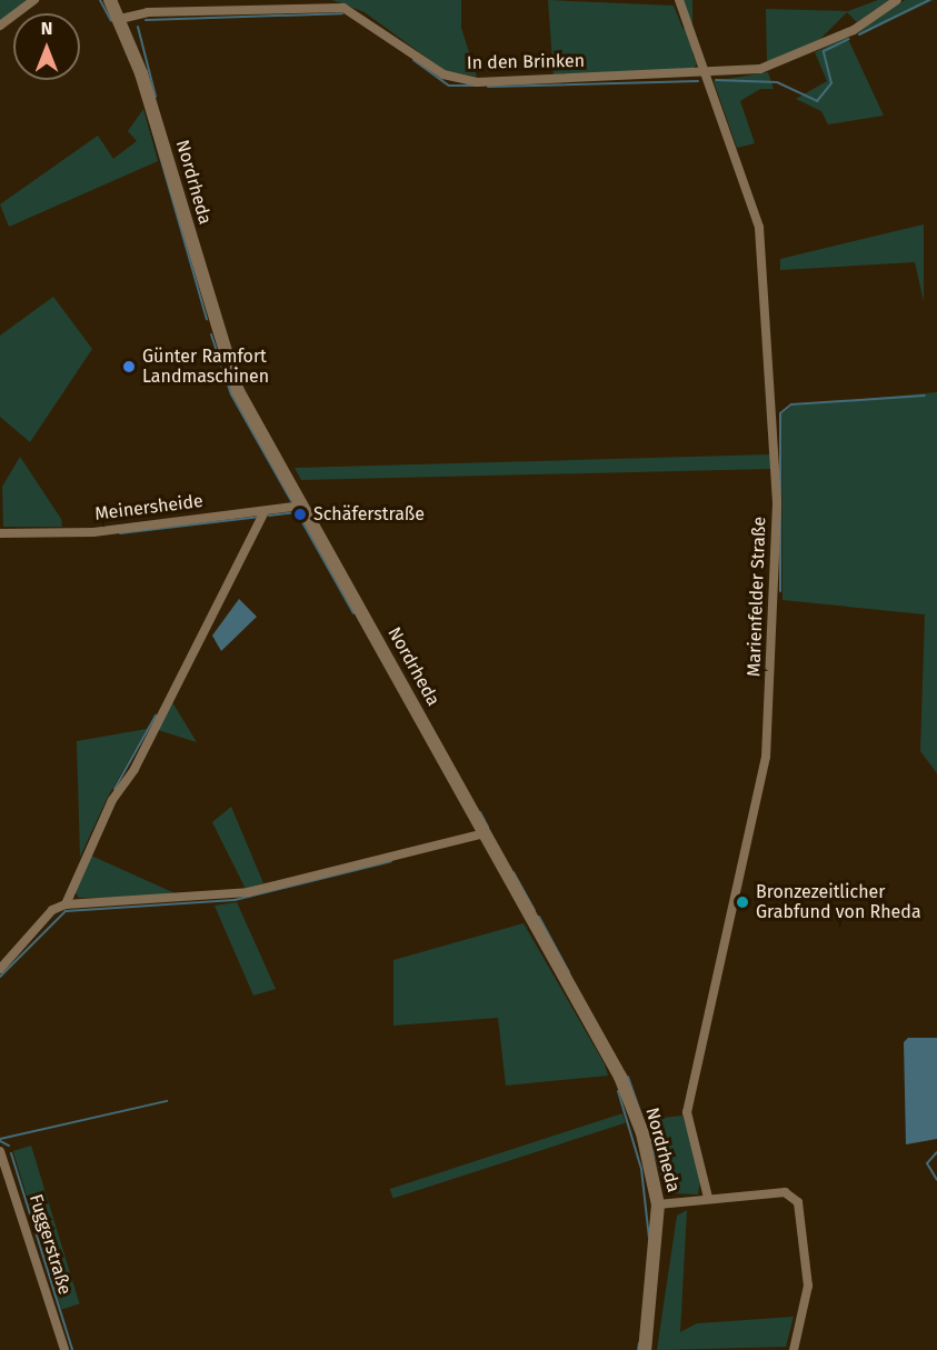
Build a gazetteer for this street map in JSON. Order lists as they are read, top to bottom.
{
  "streets": {
    "main road": ["Nordrheda"],
    "street": [
      "In den Brinken",
      "Meinersheide",
      "Marienfelder Straße",
      "Fuggerstraße"
    ]
  },
  "crossings": [
    ["In den Brinken", "Nordrheda"],
    ["In den Brinken", "Marienfelder Straße"],
    ["Nordrheda", "Meinersheide"]
  ],
  "places": ["Günter Ramfort Landmaschinen", "Schäferstraße", "Bronzezeitlicher Grabfund von Rheda"],
  "north": "top"
}
